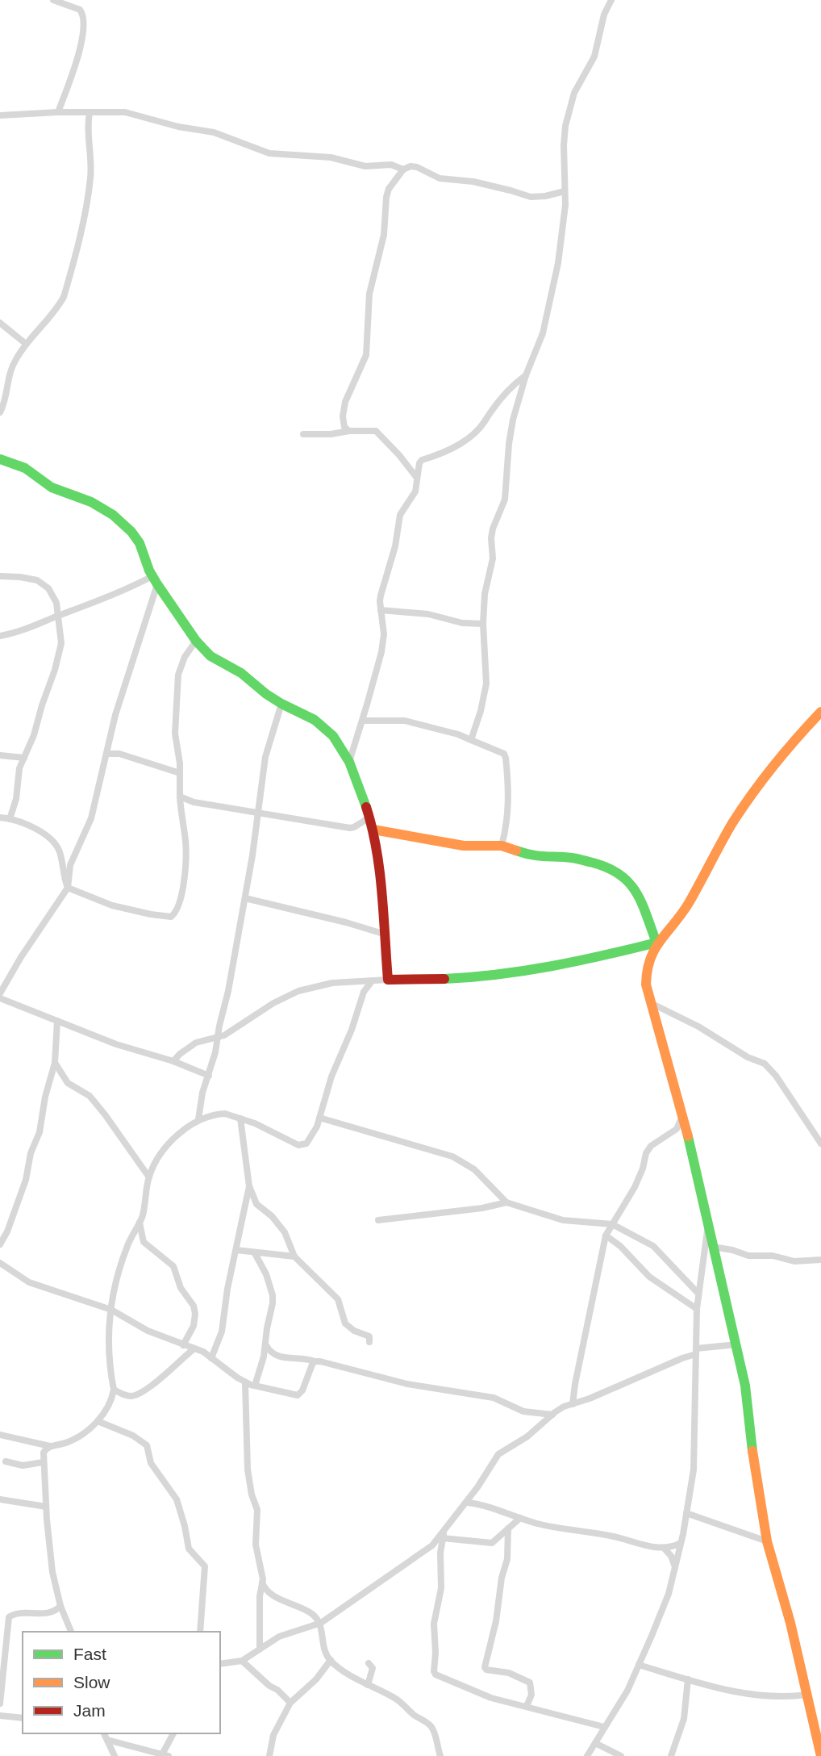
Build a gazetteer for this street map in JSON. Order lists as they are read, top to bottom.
{
  "legend": ["Fast", "Slow", "Jam"]
}
